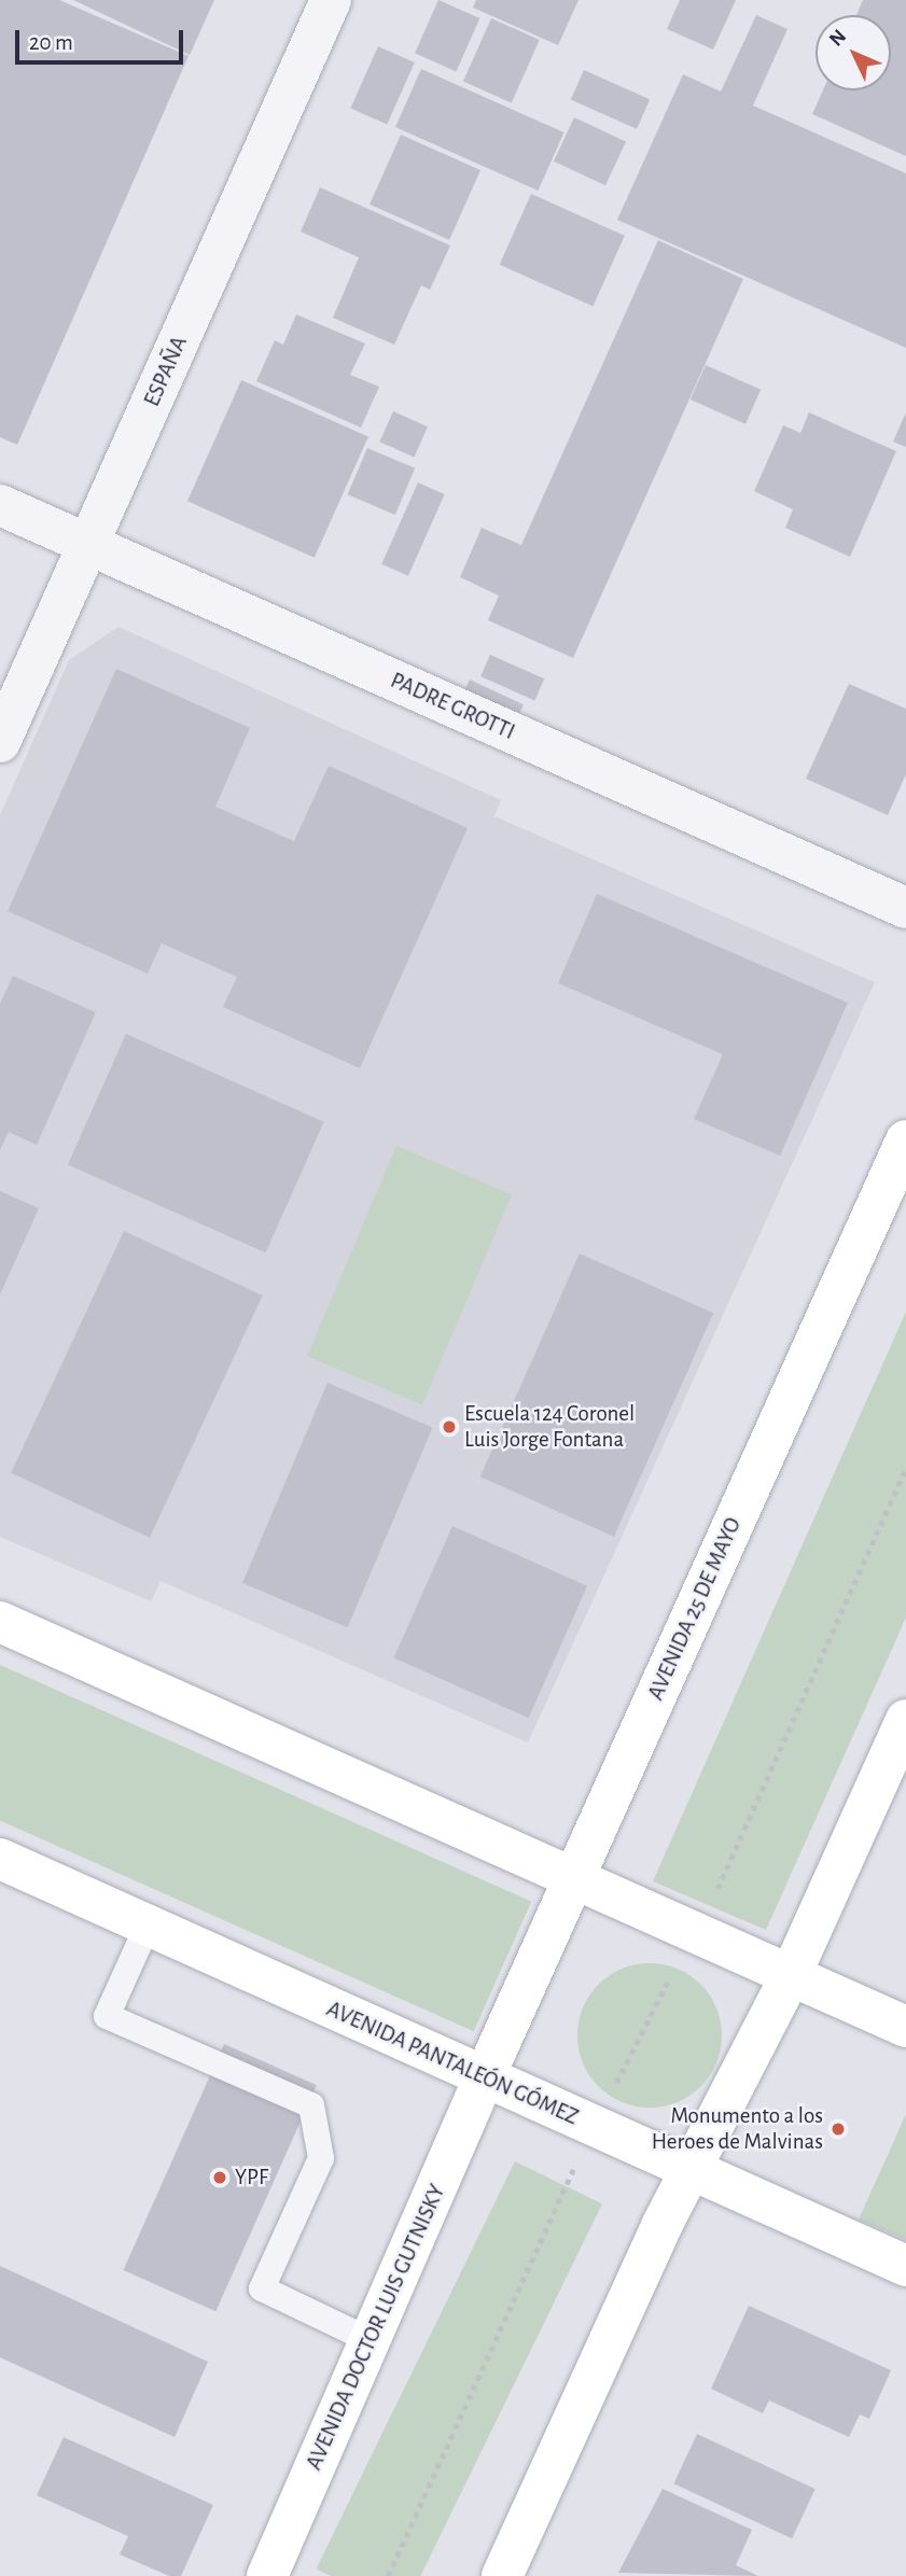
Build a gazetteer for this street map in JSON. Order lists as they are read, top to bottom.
{
  "streets": {
    "main road": ["AVENIDA 25 DE MAYO", "AVENIDA PANTALEÓN GÓMEZ", "AVENIDA DOCTOR LUIS GUTNISKY"],
    "street": ["ESPAÑA", "PADRE GROTTI"]
  },
  "crossings": [
    ["ESPAÑA", "PADRE GROTTI"],
    ["AVENIDA 25 DE MAYO", "AVENIDA PANTALEÓN GÓMEZ"],
    ["AVENIDA 25 DE MAYO", "AVENIDA DOCTOR LUIS GUTNISKY"],
    ["AVENIDA PANTALEÓN GÓMEZ", "AVENIDA DOCTOR LUIS GUTNISKY"]
  ],
  "places": ["Escuela 124 Coronel Luis Jorge Fontana", "Monumento a los Heroes de Malvinas", "YPF"],
  "scale_bar": "20 m",
  "north": "top left"
}
